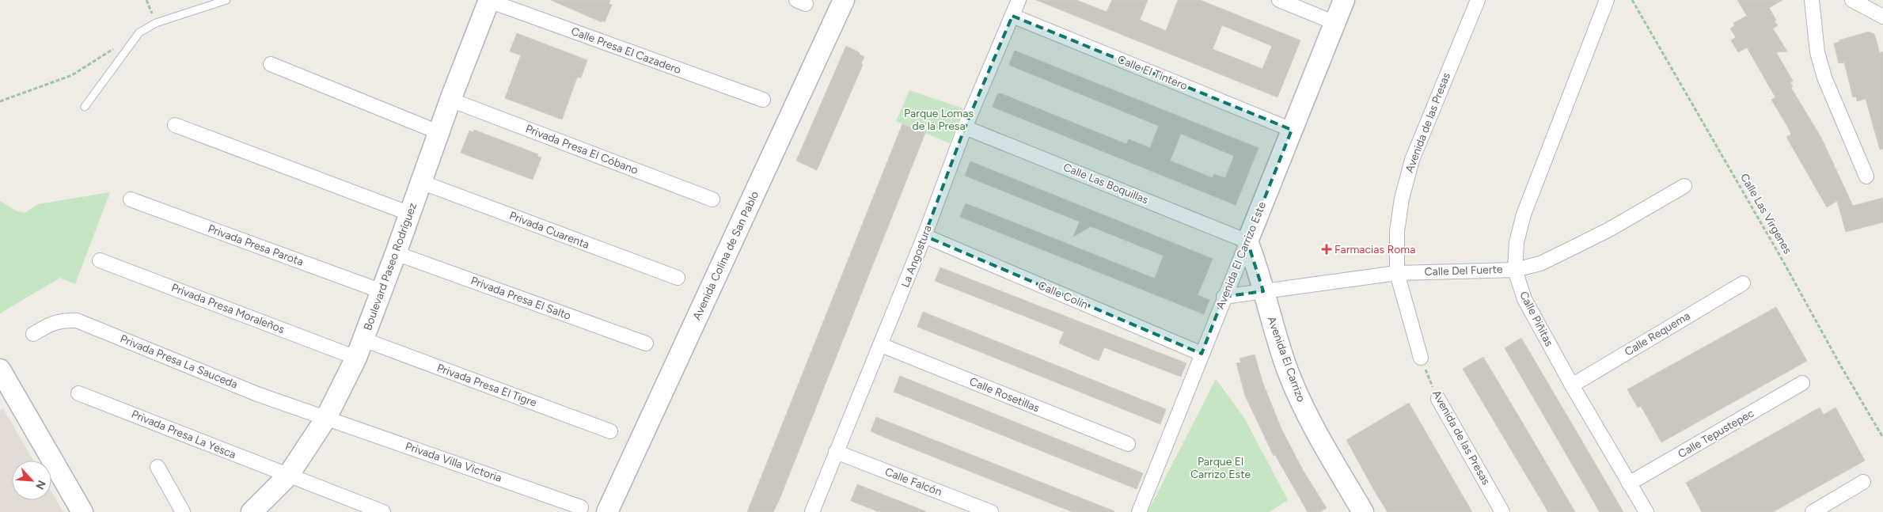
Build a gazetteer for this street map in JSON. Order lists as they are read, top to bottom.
{
  "streets": {
    "street": [
      "Calle Presa El Cazadero",
      "Calle El Tintero",
      "Avenida de las Presas",
      "Privada Presa El Cóbano",
      "Calle Las Boquillas",
      "Privada Cuarenta",
      "Privada Presa Parota",
      "Avenida Colina de San Pablo",
      "Avenida El Carrizo Este",
      "La Angostura",
      "Boulevard Paseo Rodríguez",
      "Calle Del Fuerte",
      "Calle Colín",
      "Privada Presa El Salto",
      "Privada Presa Moraleños",
      "Calle Piñitas",
      "Calle Requema",
      "Avenida El Carrizo",
      "Privada Presa La Sauceda",
      "Privada Presa El Tigre",
      "Calle Rosetillas",
      "Calle Tepustepec",
      "Privada Presa La Yesca",
      "Privada Villa Victoria",
      "Calle Falcón"
    ],
    "path": ["Calle Las Virgenes"]
  },
  "crossings": [
    ["Calle Presa El Cazadero", "Boulevard Paseo Rodríguez"],
    ["Calle El Tintero", "Avenida El Carrizo Este"],
    ["Calle El Tintero", "La Angostura"],
    ["Avenida de las Presas", "Calle Del Fuerte"],
    ["Privada Presa El Cóbano", "Boulevard Paseo Rodríguez"],
    ["Calle Las Boquillas", "Avenida El Carrizo Este"],
    ["Calle Las Boquillas", "La Angostura"],
    ["Calle Las Boquillas", "Avenida El Carrizo"],
    ["Privada Cuarenta", "Boulevard Paseo Rodríguez"],
    ["Privada Presa Parota", "Boulevard Paseo Rodríguez"],
    ["Avenida El Carrizo Este", "Calle Del Fuerte"],
    ["Avenida El Carrizo Este", "Calle Colín"],
    ["Avenida El Carrizo Este", "Avenida El Carrizo"],
    ["La Angostura", "Calle Colín"],
    ["La Angostura", "Calle Rosetillas"],
    ["La Angostura", "Calle Falcón"],
    ["Boulevard Paseo Rodríguez", "Privada Presa El Salto"],
    ["Boulevard Paseo Rodríguez", "Privada Presa Moraleños"],
    ["Boulevard Paseo Rodríguez", "Privada Presa La Sauceda"],
    ["Boulevard Paseo Rodríguez", "Privada Presa El Tigre"],
    ["Boulevard Paseo Rodríguez", "Privada Presa La Yesca"],
    ["Boulevard Paseo Rodríguez", "Privada Villa Victoria"],
    ["Calle Del Fuerte", "Calle Piñitas"],
    ["Calle Del Fuerte", "Avenida El Carrizo"],
    ["Privada Presa Moraleños", "Privada Presa El Tigre"],
    ["Calle Piñitas", "Calle Requema"],
    ["Calle Piñitas", "Calle Tepustepec"],
    ["Privada Presa La Sauceda", "Privada Villa Victoria"]
  ],
  "parks": ["Parque Lomas de la Presa", "Parque El Carrizo Este"],
  "places": {
    "health": ["Farmacias Roma"]
  },
  "north": "bottom right"
}
